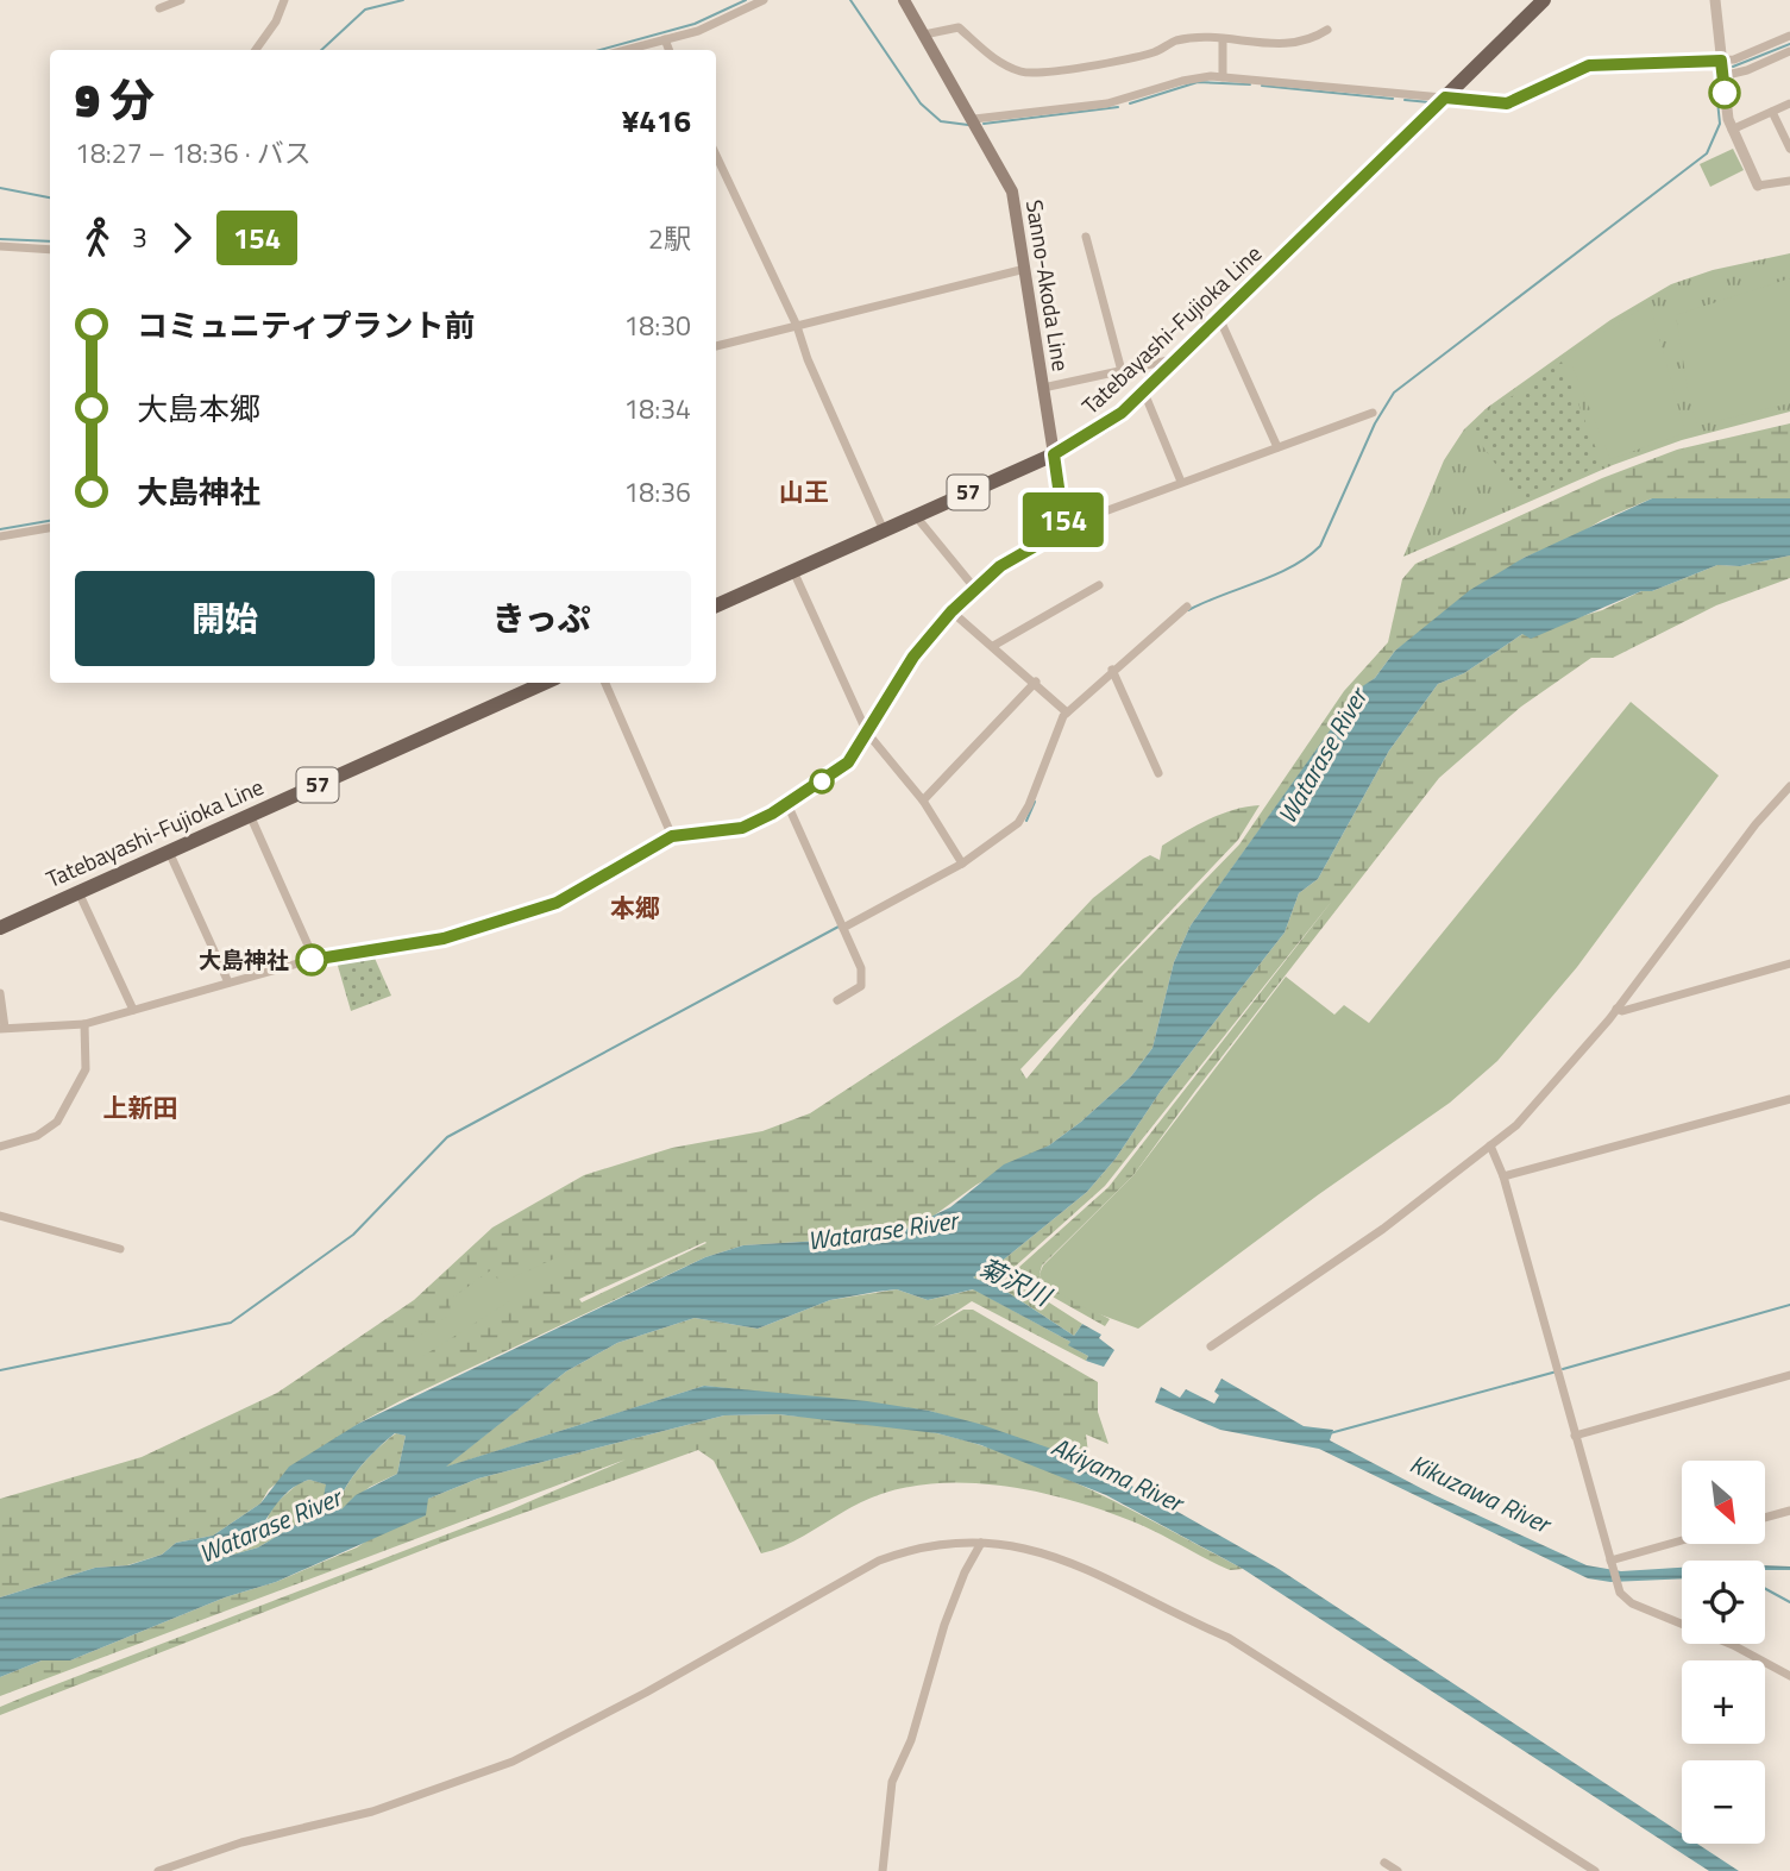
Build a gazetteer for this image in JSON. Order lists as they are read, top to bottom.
{
  "streets": {
    "main road": ["Sanno-Akoda Line", "Tatebayashi-Fujioka Line", "57"]
  },
  "crossings": [
    ["Sanno-Akoda Line", "Tatebayashi-Fujioka Line"]
  ],
  "districts": ["山王", "本郷", "上新田"],
  "water": [
    "Watarase River",
    "菊沢川",
    "Akiyama River",
    "Kikuzawa River"
  ],
  "places": ["大島神社"],
  "lines": ["bus line 154"],
  "north": "bottom right",
  "page": {
    "on_map": "154",
    "heading": ["9 分", "18:27 – 18:36 · バス", "¥416"],
    "legs": ["3", "154", "2駅"],
    "list": [
      {
        "name": "コミュニティプラント前",
        "value": "18:30"
      },
      {
        "name": "大島本郷",
        "value": "18:34"
      },
      {
        "name": "大島神社",
        "value": "18:36"
      }
    ],
    "buttons": ["開始", "きっぷ"],
    "map_buttons": ["+", "−"]
  }
}
